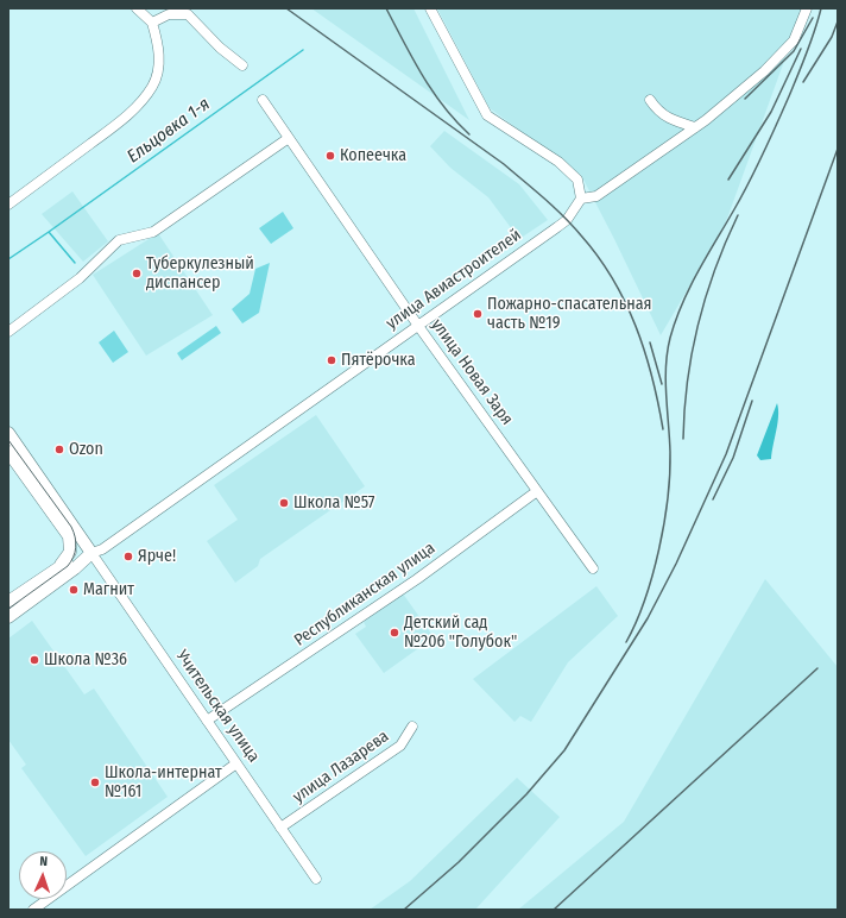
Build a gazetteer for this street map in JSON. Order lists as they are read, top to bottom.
{
  "streets": {
    "main road": ["улица Авиастроителей", "Учительская улица"],
    "street": ["улица Новая Заря", "Республиканская улица", "улица Лазарева"]
  },
  "crossings": [
    ["улица Авиастроителей", "улица Новая Заря"],
    ["улица Авиастроителей", "Учительская улица"],
    ["улица Новая Заря", "Республиканская улица"],
    ["Республиканская улица", "Учительская улица"],
    ["Учительская улица", "улица Лазарева"]
  ],
  "water": ["Ельцовка 1-я"],
  "places": [
    "Копеечка",
    "Туберкулезный диспансер",
    "Пожарно-спасательная часть №19",
    "Пятёрочка",
    "Ozon",
    "Школа №57",
    "Ярче!",
    "Магнит",
    "Детский сад №206 \"Голубок\"",
    "Школа №36",
    "Школа-интернат №161"
  ],
  "north": "top"
}
